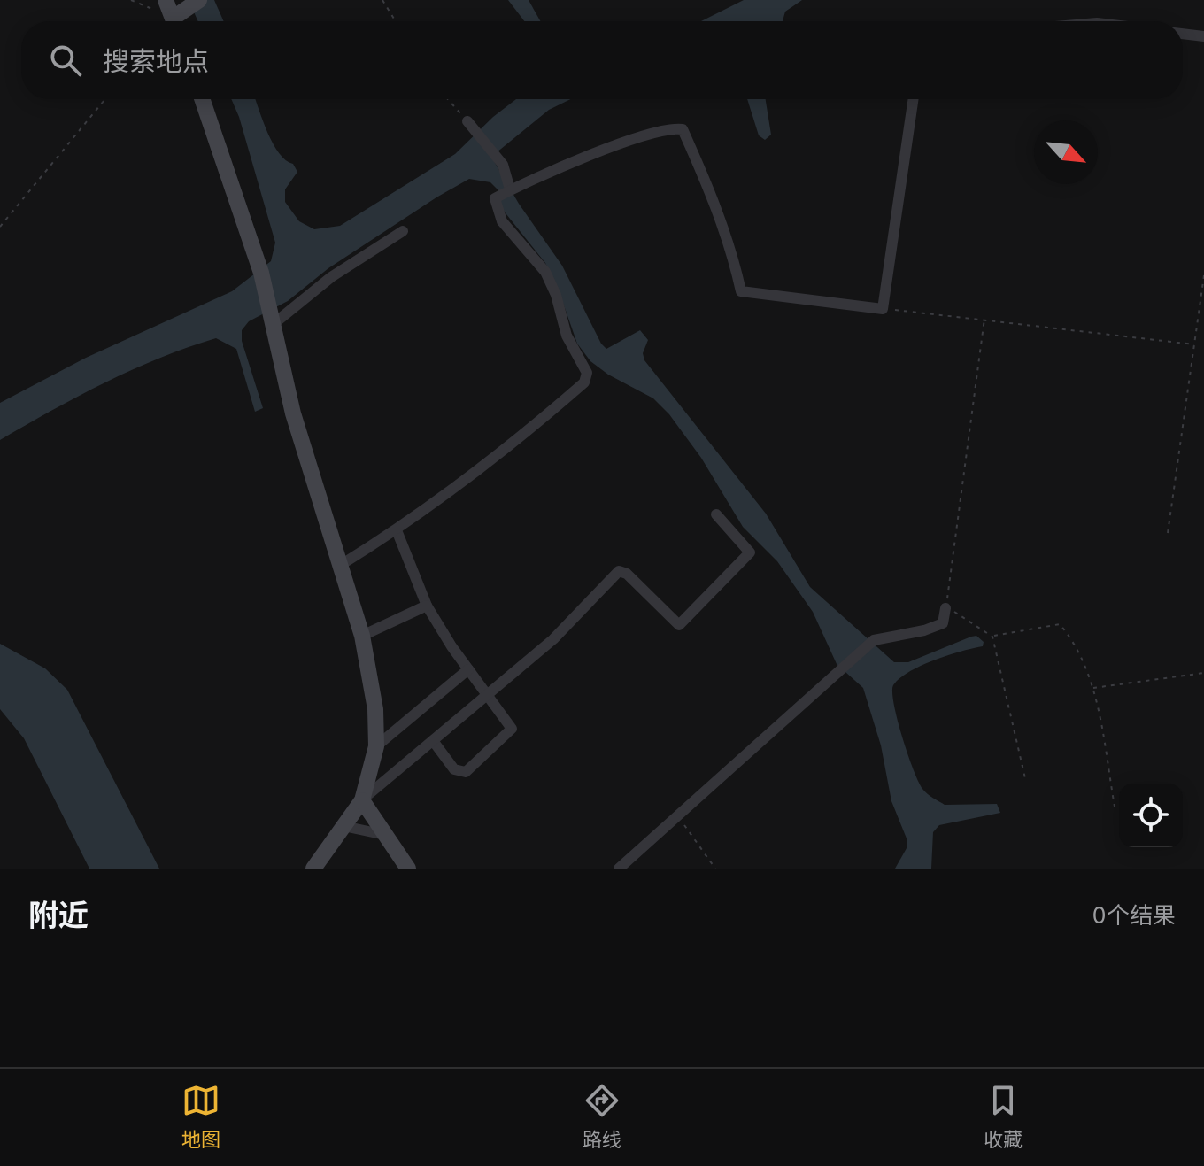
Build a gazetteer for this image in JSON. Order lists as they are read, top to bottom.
{
  "north": "bottom right",
  "page": {
    "search": "搜索地点",
    "heading": ["附近", "0个结果"],
    "nav": ["地图", "路线", "收藏"]
  }
}
